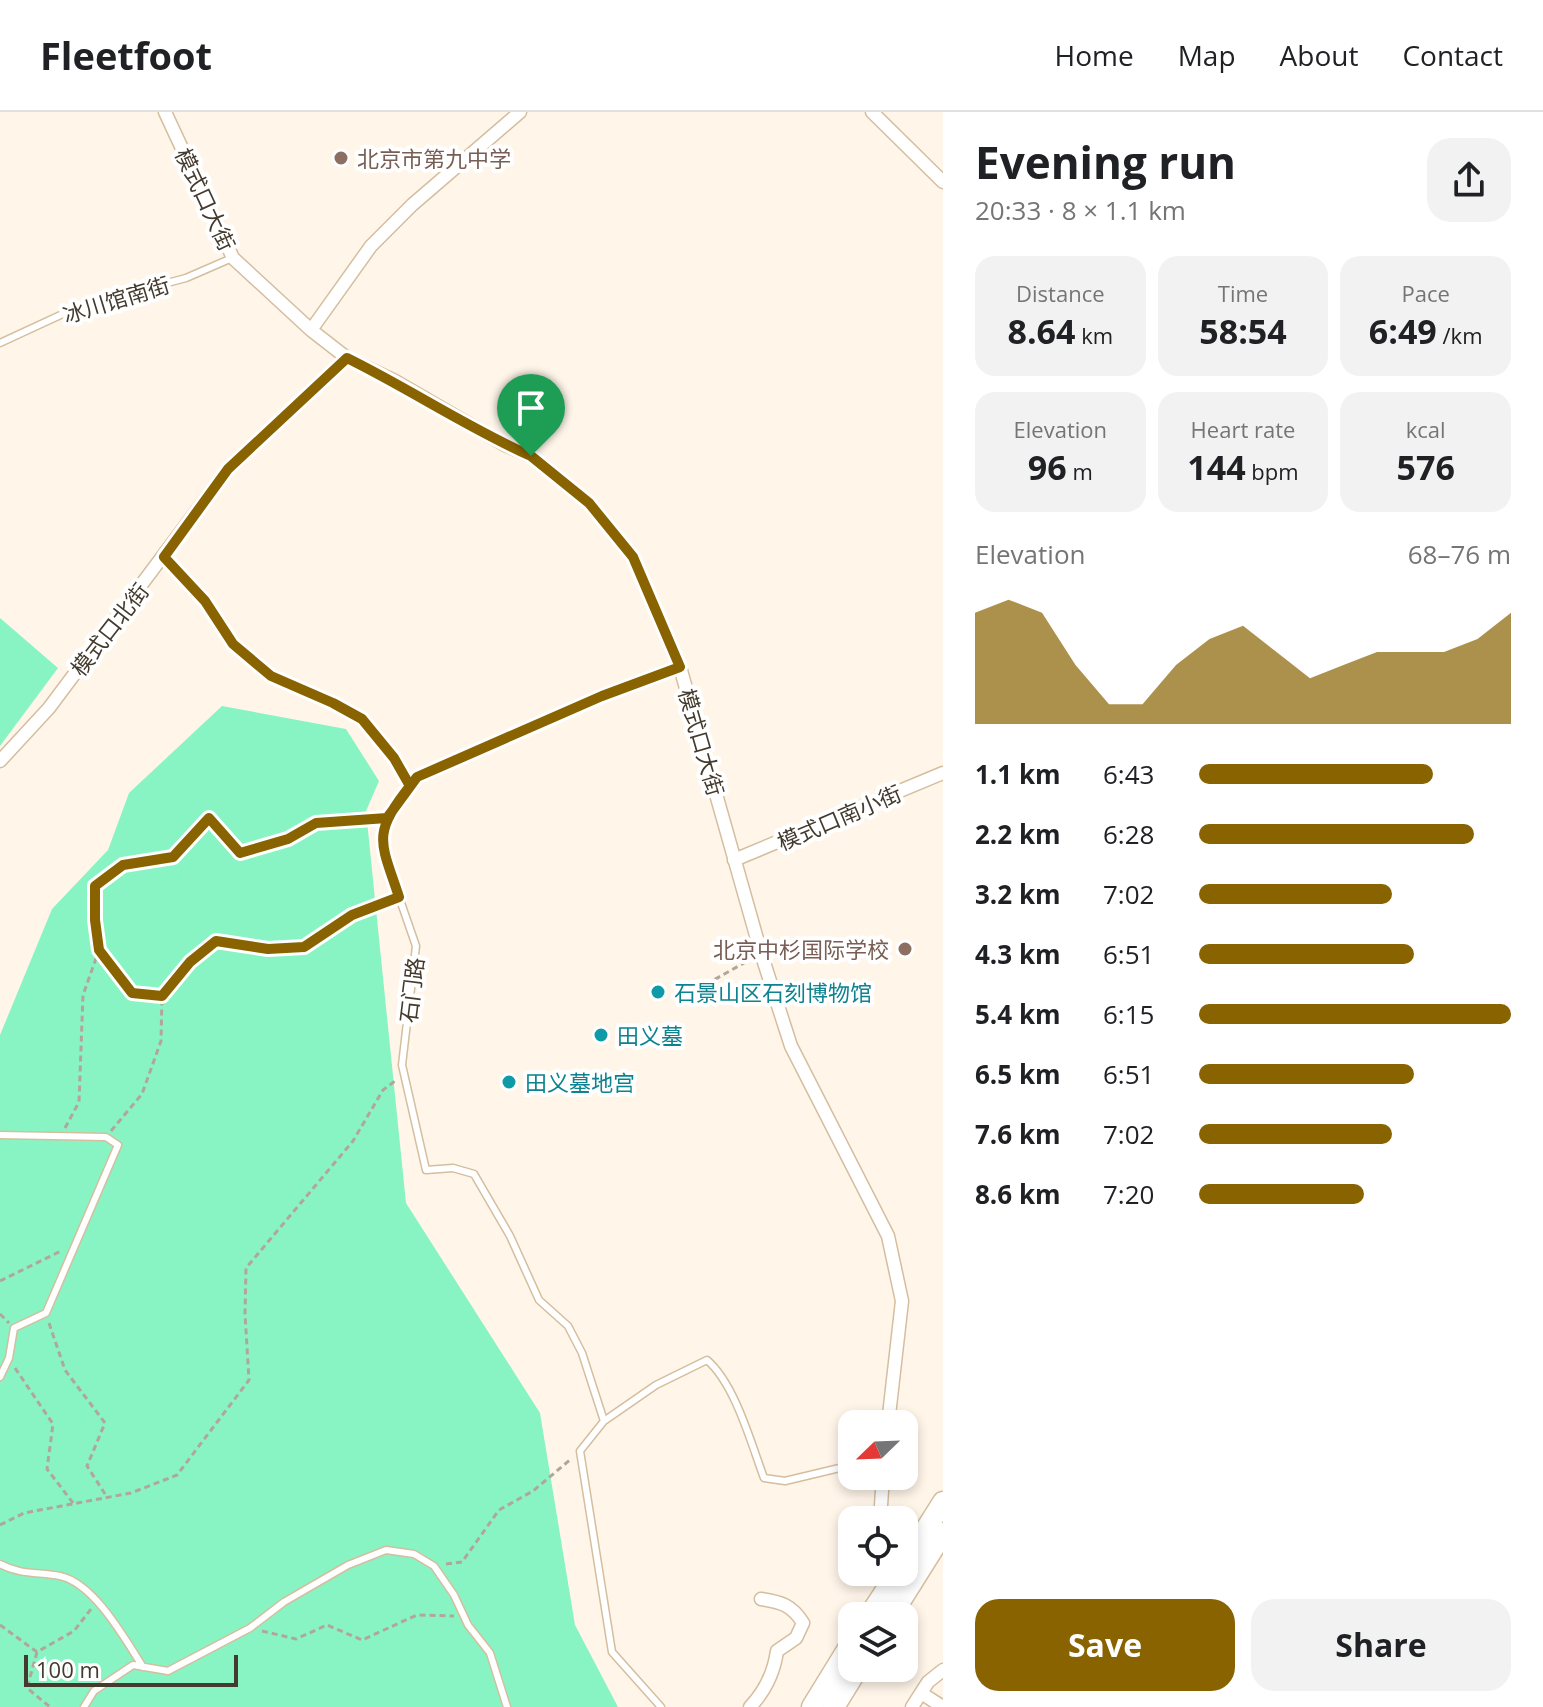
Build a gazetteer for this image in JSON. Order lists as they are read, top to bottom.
{
  "streets": {
    "street": ["模式口大街", "模式口北街", "模式口南小街"],
    "lane": ["冰川馆南街", "石门路"]
  },
  "crossings": [
    ["模式口大街", "冰川馆南街"],
    ["模式口大街", "模式口北街"],
    ["模式口大街", "模式口南小街"]
  ],
  "places": [
    "北京市第九中学",
    "北京中杉国际学校",
    "石景山区石刻博物馆",
    "田义墓",
    "田义墓地宫"
  ],
  "scale_bar": "100 m",
  "north": "bottom left",
  "page": {
    "header": "Fleetfoot",
    "nav": [
      "Home",
      "Map",
      "About",
      "Contact"
    ],
    "heading": ["Evening run", "20:33 · 8 × 1.1 km"],
    "stats": [
      ["Distance", "8.64 km"],
      ["Time", "58:54"],
      ["Pace", "6:49 /km"],
      ["Elevation", "96 m"],
      ["Heart rate", "144 bpm"],
      ["kcal", "576"]
    ],
    "chart": ["Elevation", "68–76 m"],
    "list": [
      {
        "name": "1.1 km",
        "note": "6:43"
      },
      {
        "name": "2.2 km",
        "note": "6:28"
      },
      {
        "name": "3.2 km",
        "note": "7:02"
      },
      {
        "name": "4.3 km",
        "note": "6:51"
      },
      {
        "name": "5.4 km",
        "note": "6:15"
      },
      {
        "name": "6.5 km",
        "note": "6:51"
      },
      {
        "name": "7.6 km",
        "note": "7:02"
      },
      {
        "name": "8.6 km",
        "note": "7:20"
      }
    ],
    "buttons": ["Save", "Share"],
    "scale": "100 m"
  }
}
